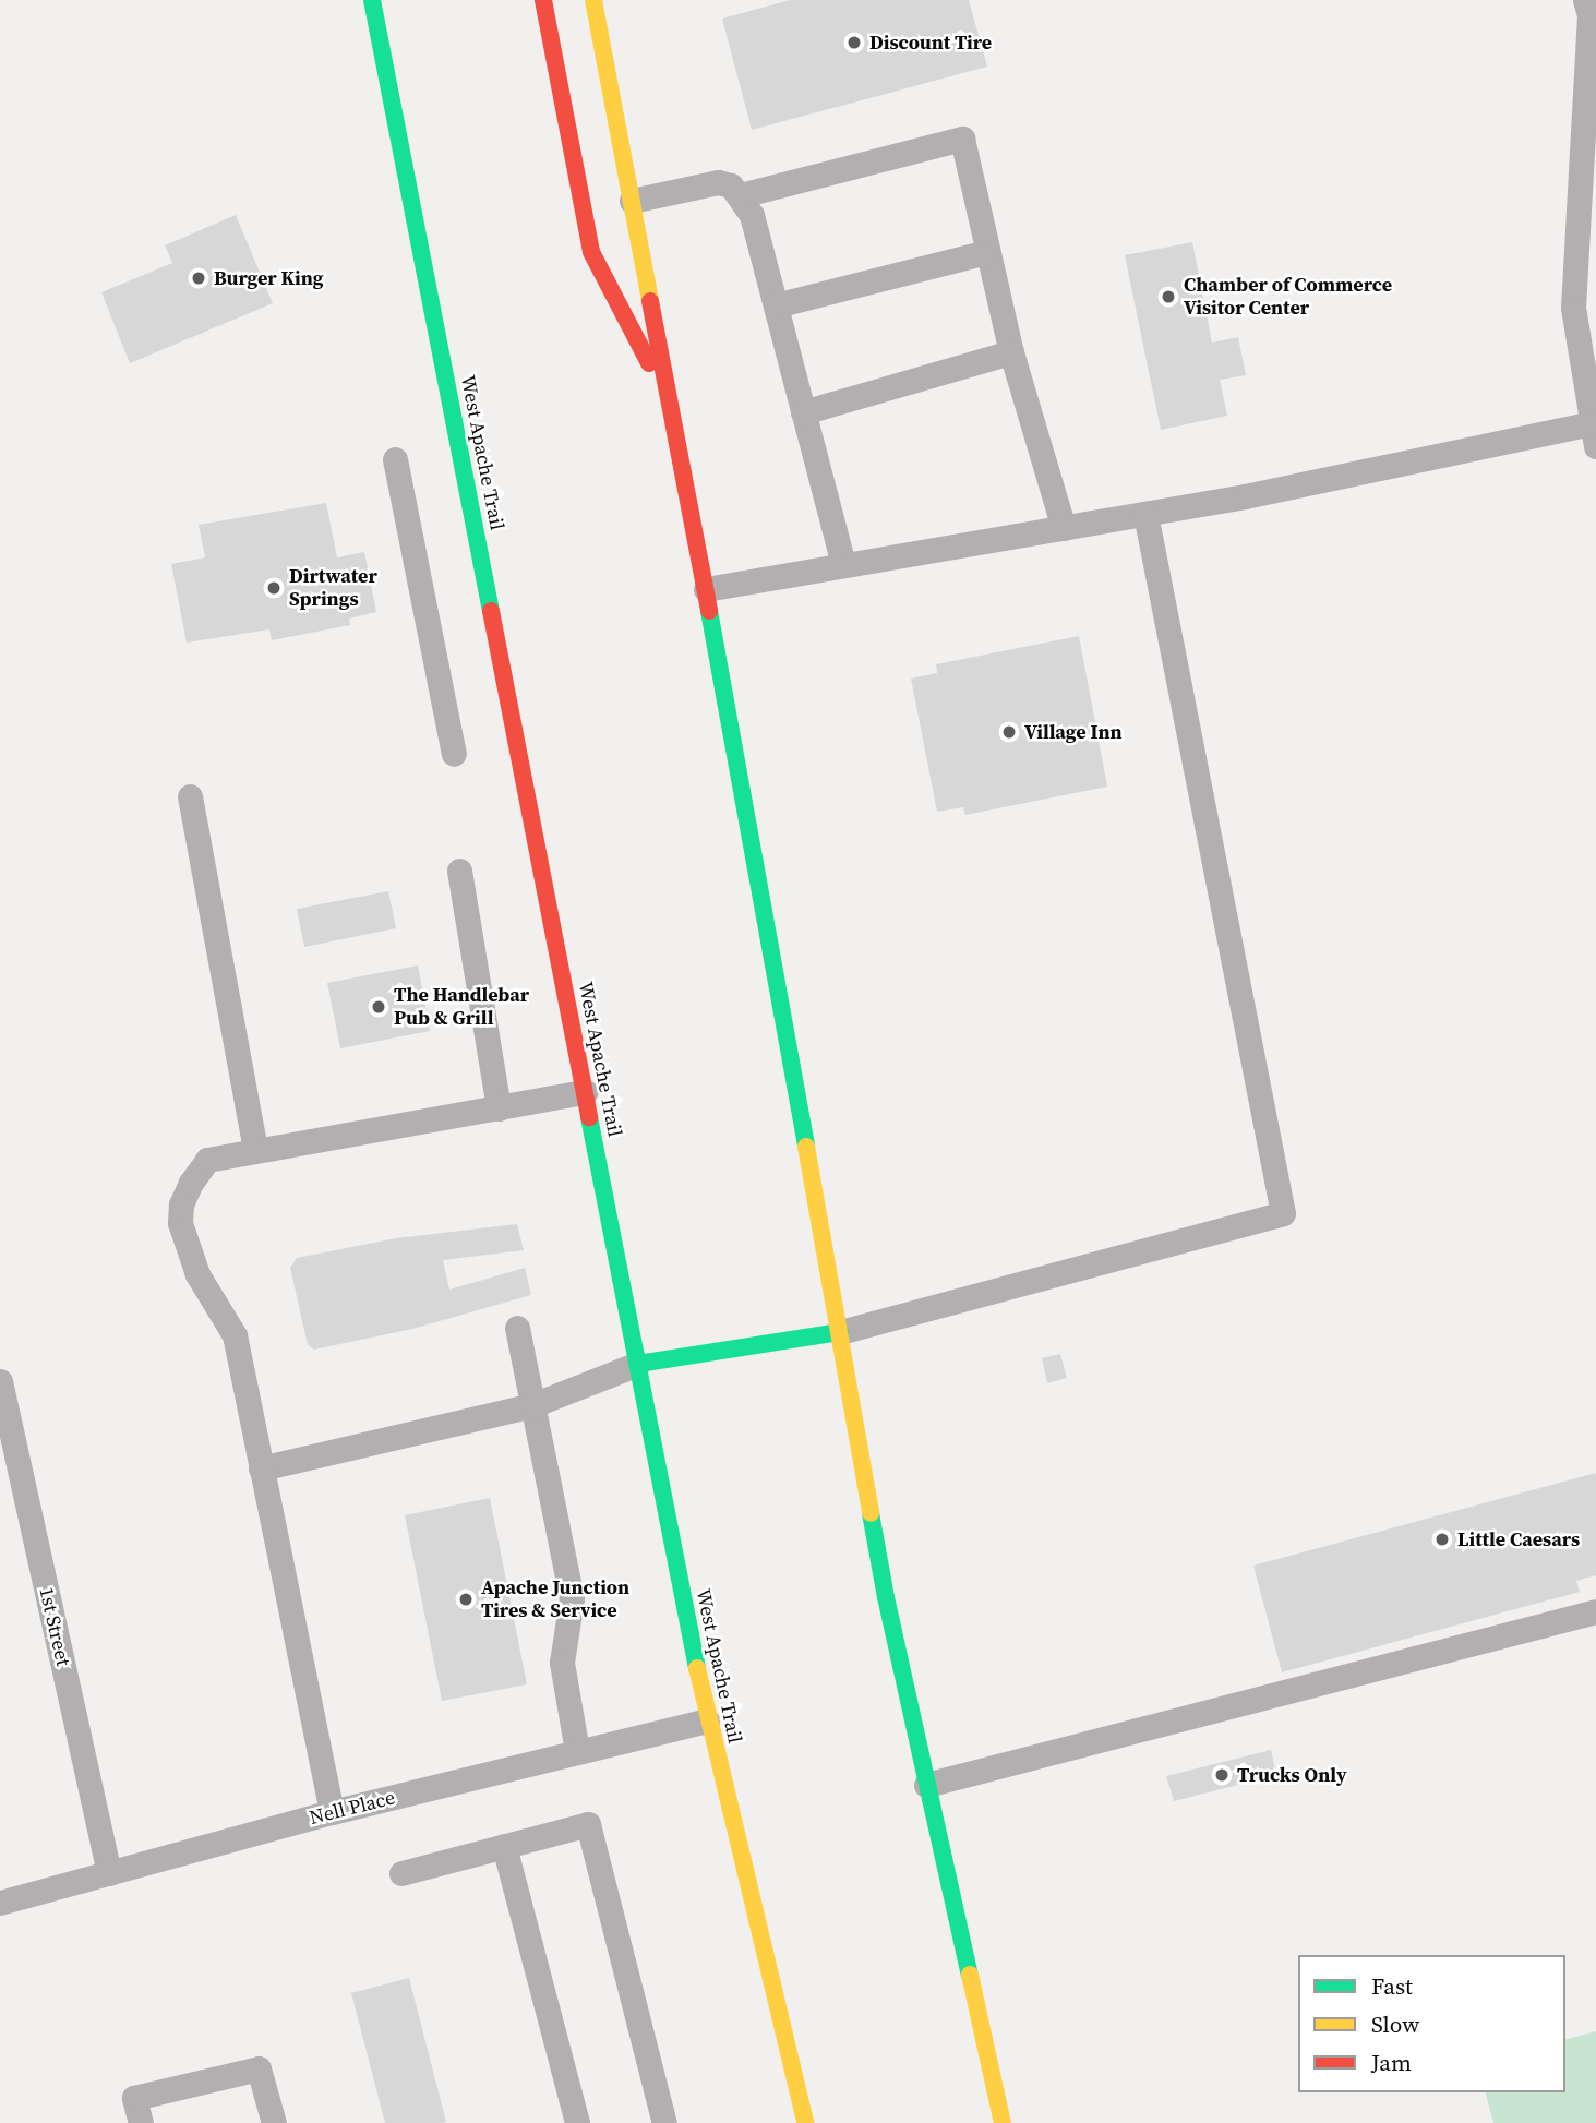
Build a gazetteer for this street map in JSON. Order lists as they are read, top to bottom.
{
  "streets": {
    "main road": ["West Apache Trail"],
    "lane": ["1st Street", "Nell Place"]
  },
  "crossings": [
    ["West Apache Trail", "Nell Place"],
    ["1st Street", "Nell Place"]
  ],
  "places": [
    "Discount Tire",
    "Burger King",
    "Chamber of Commerce Visitor Center",
    "Dirtwater Springs",
    "Village Inn",
    "The Handlebar Pub & Grill",
    "Little Caesars",
    "Apache Junction Tires & Service",
    "Trucks Only"
  ],
  "legend": ["Fast", "Slow", "Jam"]
}
